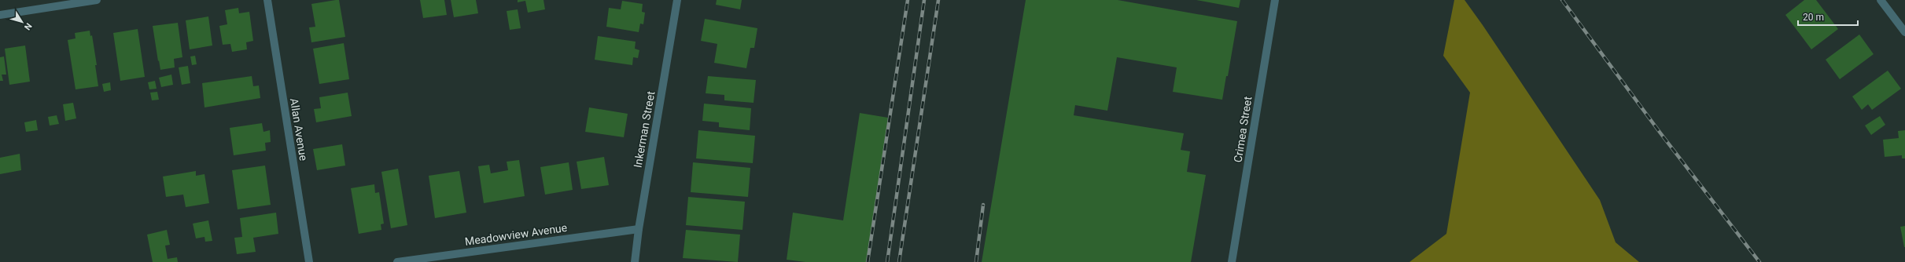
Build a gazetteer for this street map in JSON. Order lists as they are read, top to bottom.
{
  "streets": {
    "street": [
      "Allan Avenue",
      "Inkerman Street",
      "Crimea Street",
      "Meadowview Avenue"
    ]
  },
  "crossings": [
    ["Inkerman Street", "Meadowview Avenue"]
  ],
  "scale_bar": "20 m",
  "north": "bottom right"
}
